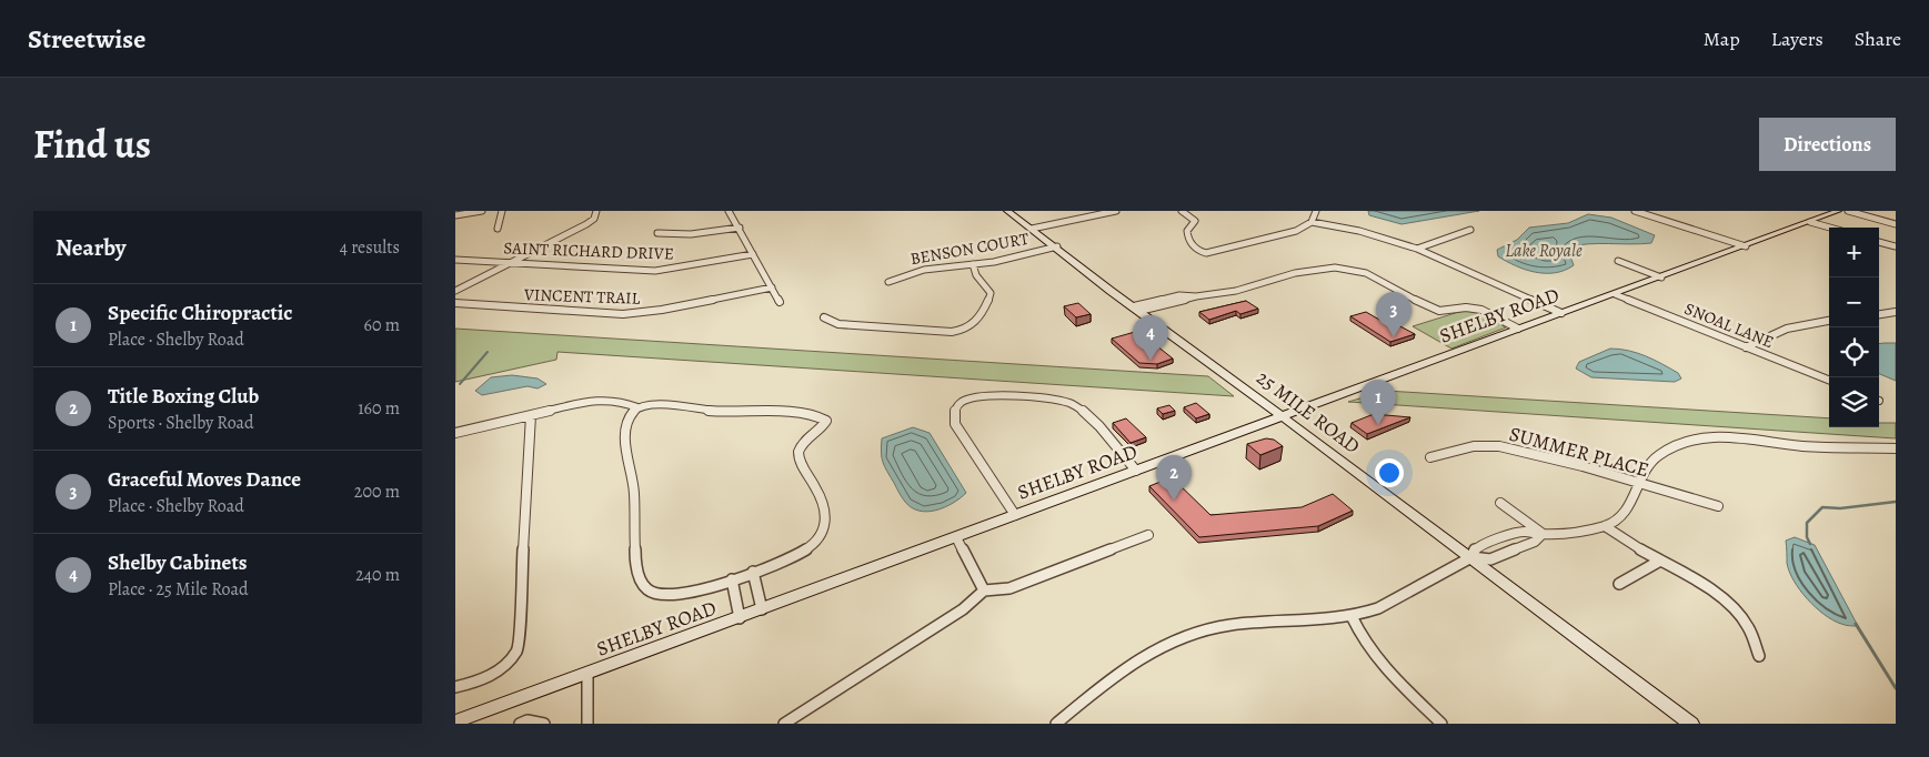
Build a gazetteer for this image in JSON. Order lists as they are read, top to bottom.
{
  "streets": {
    "street": [
      "BENSON COURT",
      "SAINT RICHARD DRIVE",
      "VINCENT TRAIL",
      "SHELBY ROAD",
      "SNOAL LANE",
      "25 MILE ROAD",
      "SUMMER PLACE"
    ]
  },
  "crossings": [
    ["BENSON COURT", "25 MILE ROAD"],
    ["SHELBY ROAD", "SNOAL LANE"],
    ["SHELBY ROAD", "25 MILE ROAD"]
  ],
  "water": ["Lake Royale"],
  "page": {
    "header": "Streetwise",
    "nav": ["Map", "Layers", "Share"],
    "title": "Find us",
    "buttons": "Directions",
    "heading": ["Nearby", "4 results"],
    "map_buttons": ["+", "−"],
    "list": [
      {
        "mark": "1",
        "name": "Specific Chiropractic",
        "note": "Place · Shelby Road",
        "value": "60 m"
      },
      {
        "mark": "2",
        "name": "Title Boxing Club",
        "note": "Sports · Shelby Road",
        "value": "160 m"
      },
      {
        "mark": "3",
        "name": "Graceful Moves Dance",
        "note": "Place · Shelby Road",
        "value": "200 m"
      },
      {
        "mark": "4",
        "name": "Shelby Cabinets",
        "note": "Place · 25 Mile Road",
        "value": "240 m"
      }
    ],
    "pins": [
      "3",
      "4",
      "1",
      "2"
    ]
  }
}
